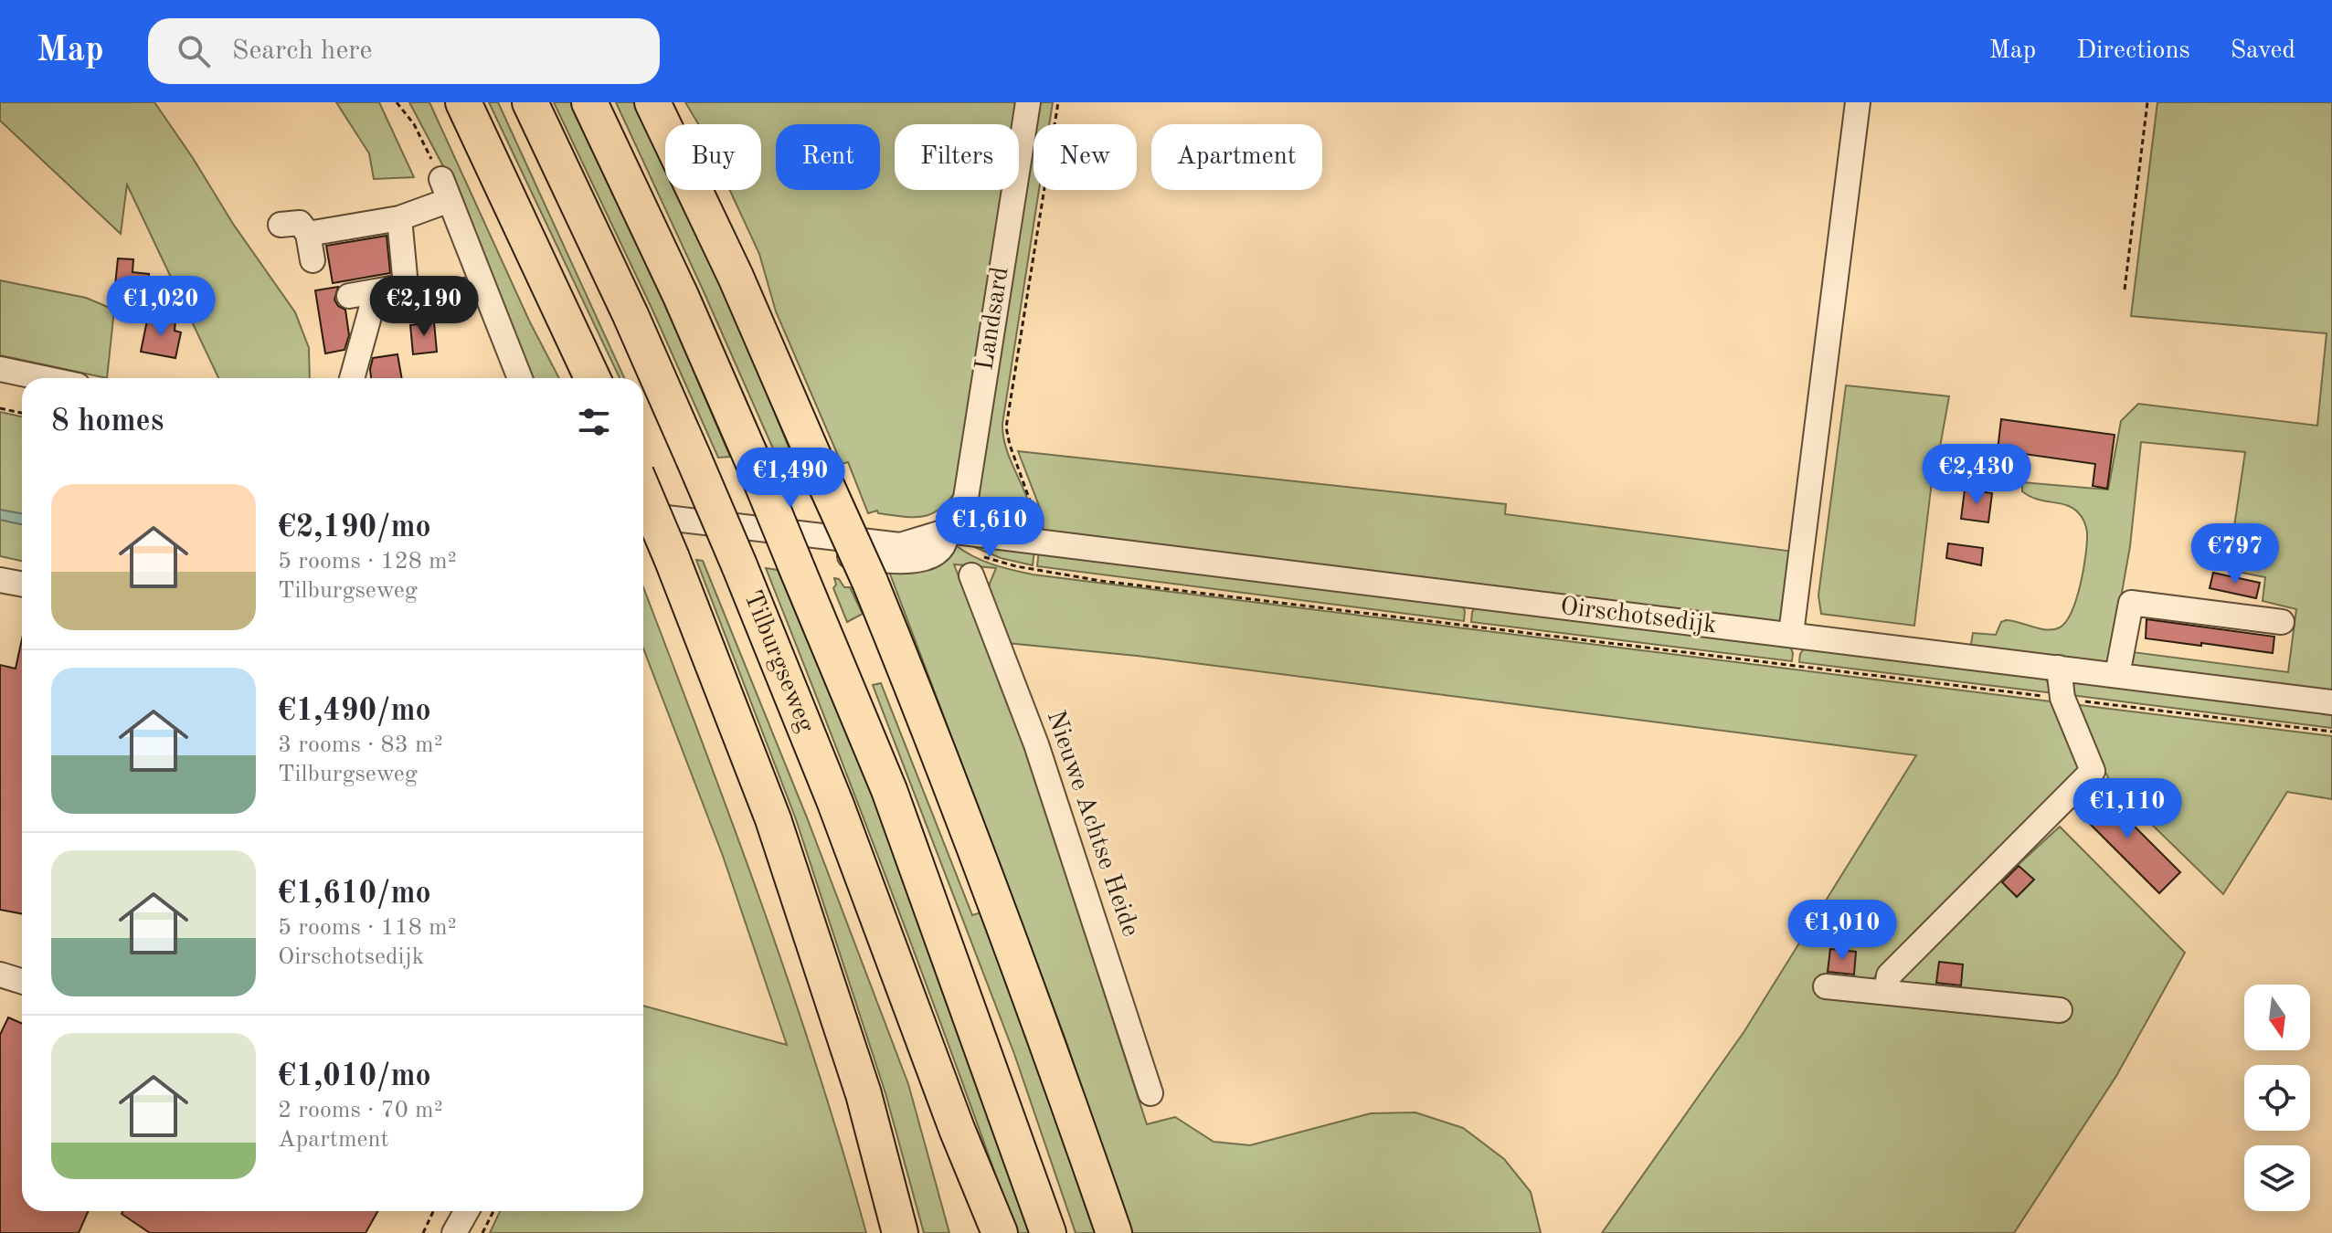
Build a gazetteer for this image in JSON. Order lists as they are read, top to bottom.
{
  "streets": {
    "highway": ["Tilburgseweg"],
    "street": ["Landsard", "Oirschotsedijk", "Nieuwe Achtse Heide"]
  },
  "crossings": [
    ["Landsard", "Oirschotsedijk"],
    ["Oirschotsedijk", "Nieuwe Achtse Heide"]
  ],
  "north": "bottom",
  "page": {
    "header": "Map",
    "search": "Search here",
    "nav": ["Map", "Directions", "Saved"],
    "chip": [
      "Buy",
      "Rent",
      "Filters",
      "New",
      "Apartment"
    ],
    "price": [
      "€1,020",
      "€2,190",
      "€2,430",
      "€1,490",
      "€1,610",
      "€797",
      "€1,110",
      "€1,010"
    ],
    "heading": "8 homes",
    "list": [
      {
        "name": "€2,190/mo",
        "note": "5 rooms · 128 m² · Tilburgseweg"
      },
      {
        "name": "€1,490/mo",
        "note": "3 rooms · 83 m² · Tilburgseweg"
      },
      {
        "name": "€1,610/mo",
        "note": "5 rooms · 118 m² · Oirschotsedijk"
      },
      {
        "name": "€1,010/mo",
        "note": "2 rooms · 70 m² · Apartment"
      }
    ]
  }
}
